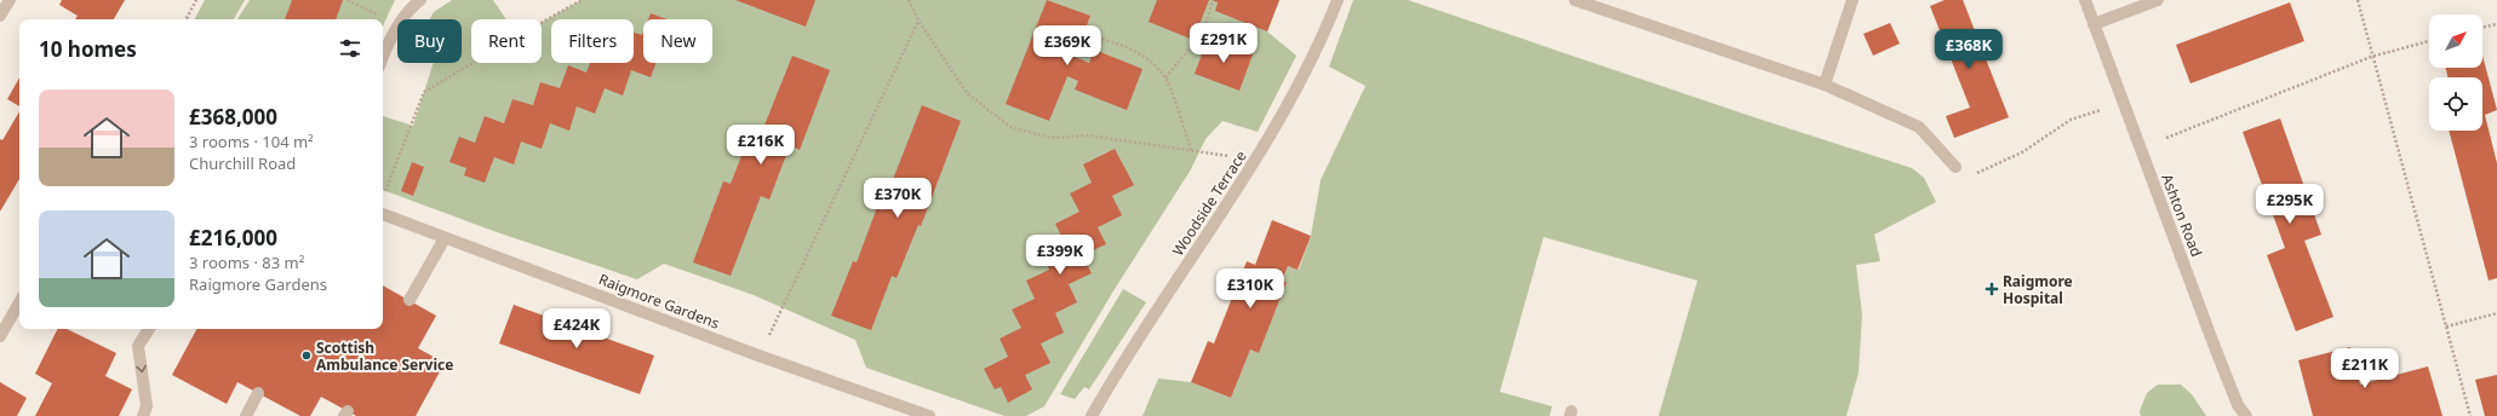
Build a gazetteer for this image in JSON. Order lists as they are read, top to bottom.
{
  "streets": {
    "street": ["Woodside Terrace", "Ashton Road", "Raigmore Gardens"]
  },
  "places": {
    "health": ["Raigmore Hospital"],
    "other": ["Scottish Ambulance Service"]
  },
  "north": "top right",
  "page": {
    "chip": [
      "Buy",
      "Rent",
      "Filters",
      "New"
    ],
    "heading": "10 homes",
    "price": [
      "£291K",
      "£369K",
      "£368K",
      "£216K",
      "£370K",
      "£295K",
      "£399K",
      "£310K",
      "£424K",
      "£211K"
    ],
    "list": [
      {
        "name": "£368,000",
        "note": "3 rooms · 104 m² · Churchill Road"
      },
      {
        "name": "£216,000",
        "note": "3 rooms · 83 m² · Raigmore Gardens"
      }
    ]
  }
}
